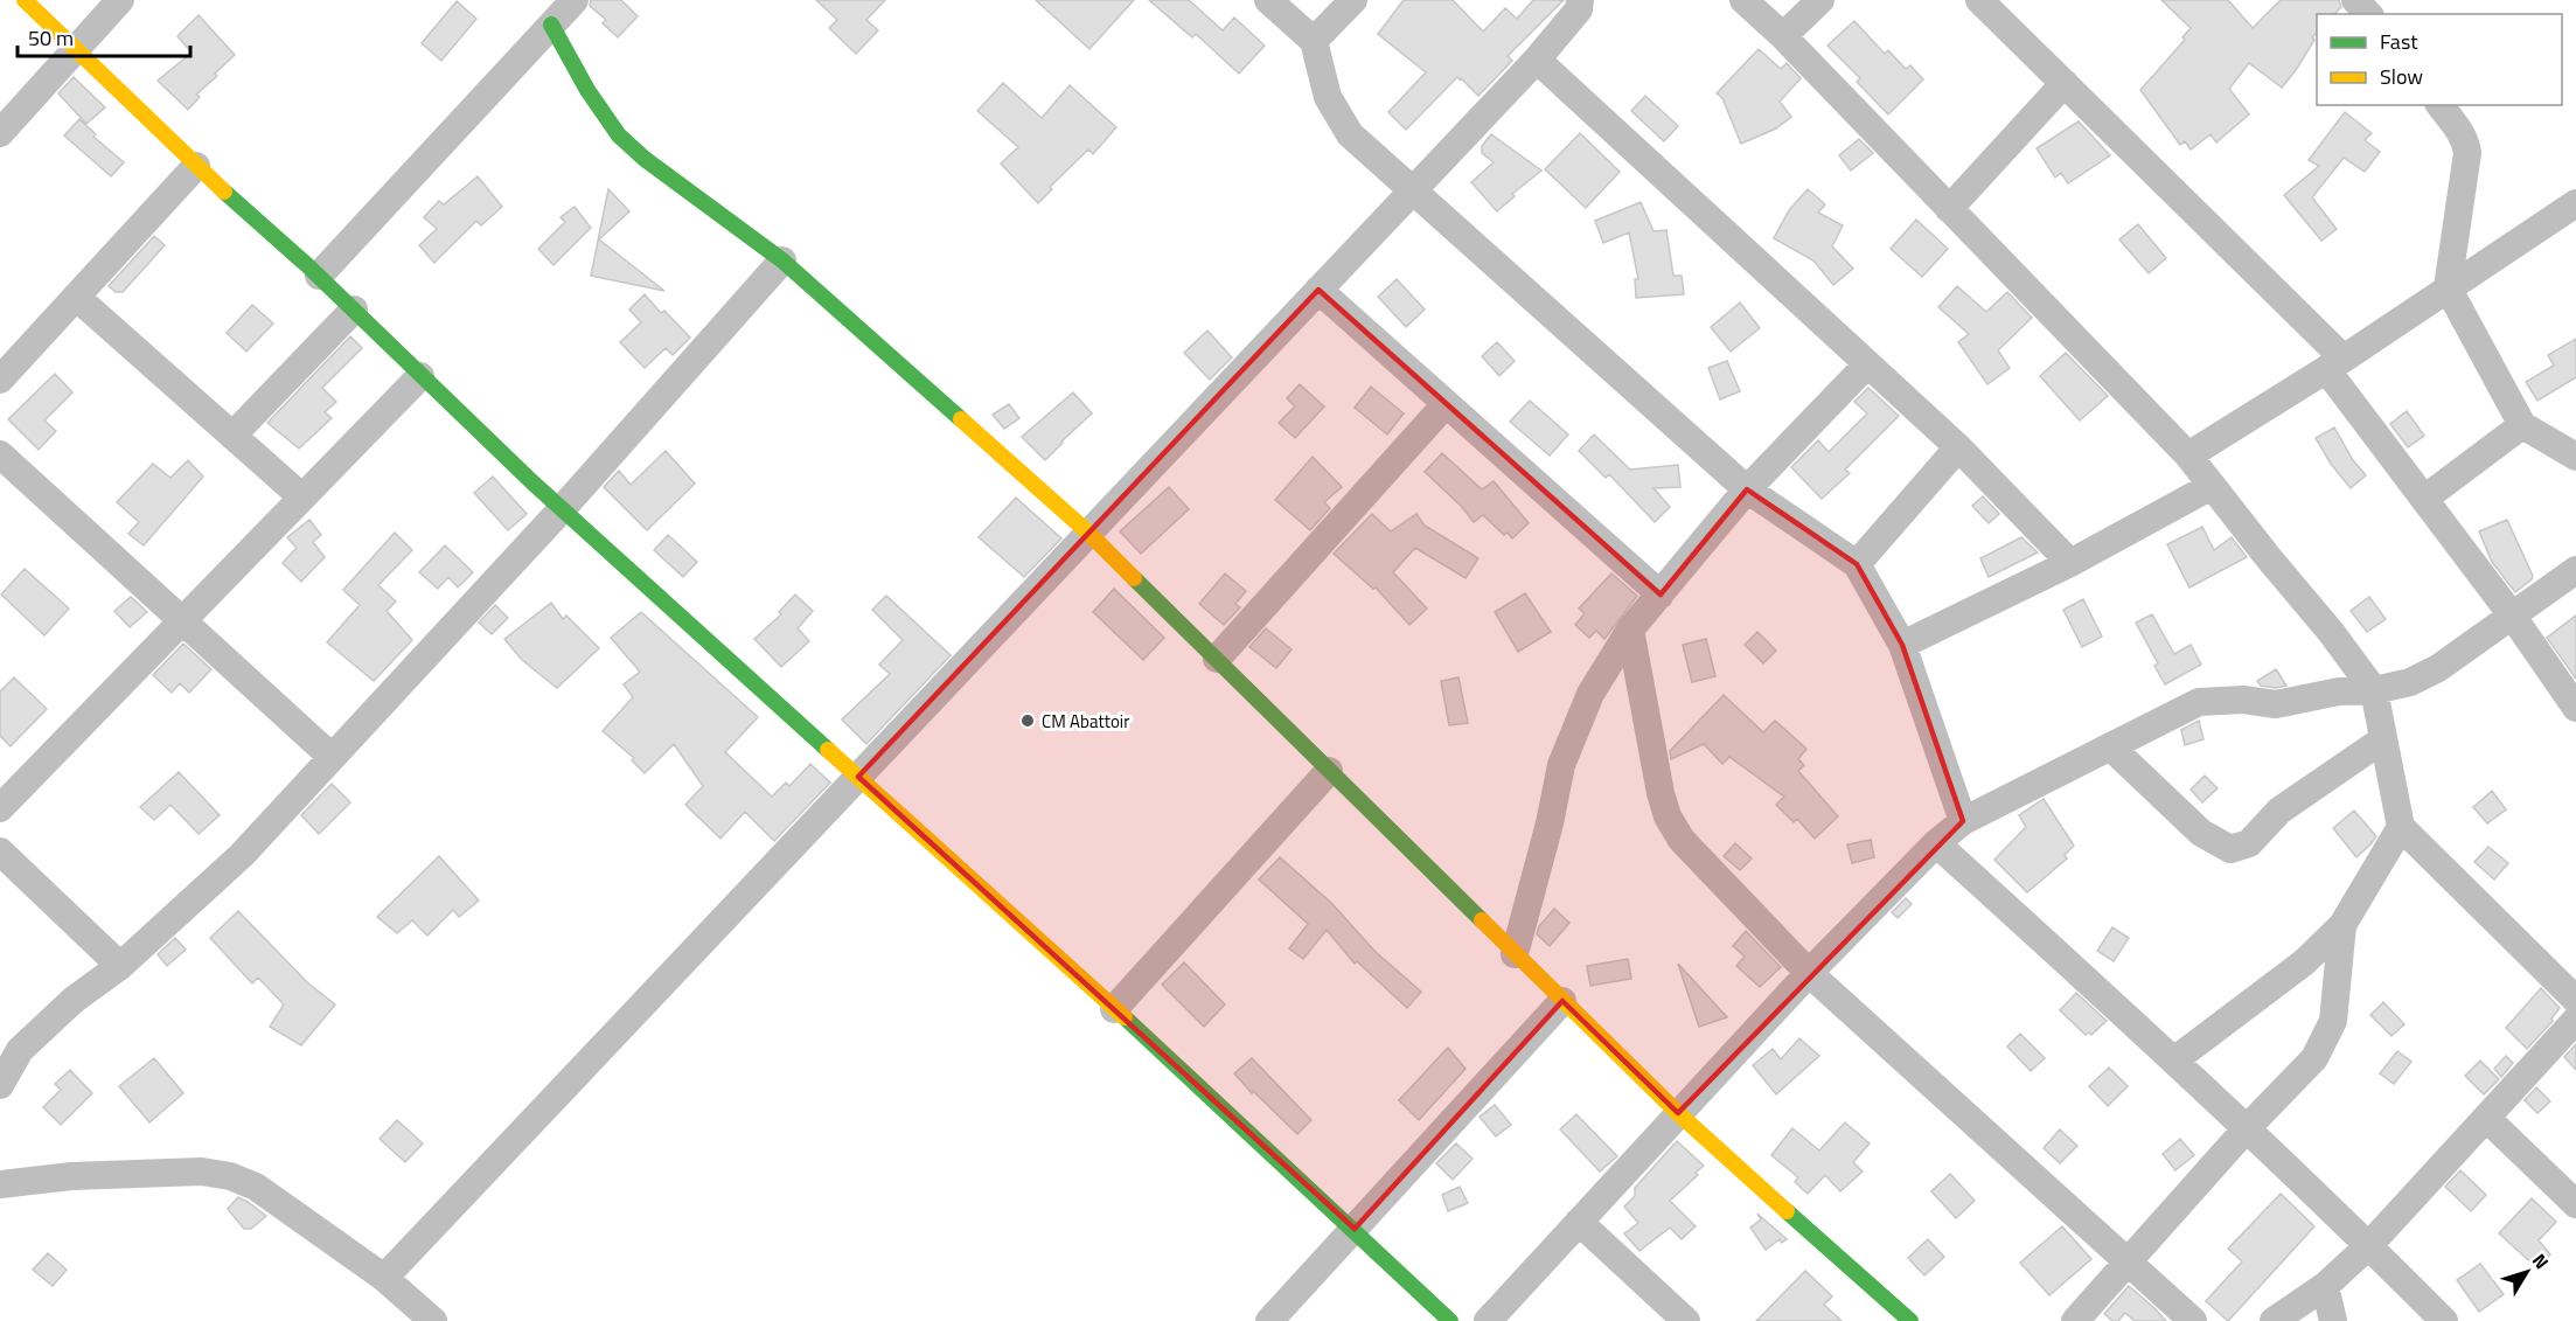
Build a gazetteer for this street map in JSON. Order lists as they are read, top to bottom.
{
  "places": ["CM Abattoir"],
  "legend": ["Fast", "Slow"],
  "scale_bar": "50 m",
  "north": "top right"
}
